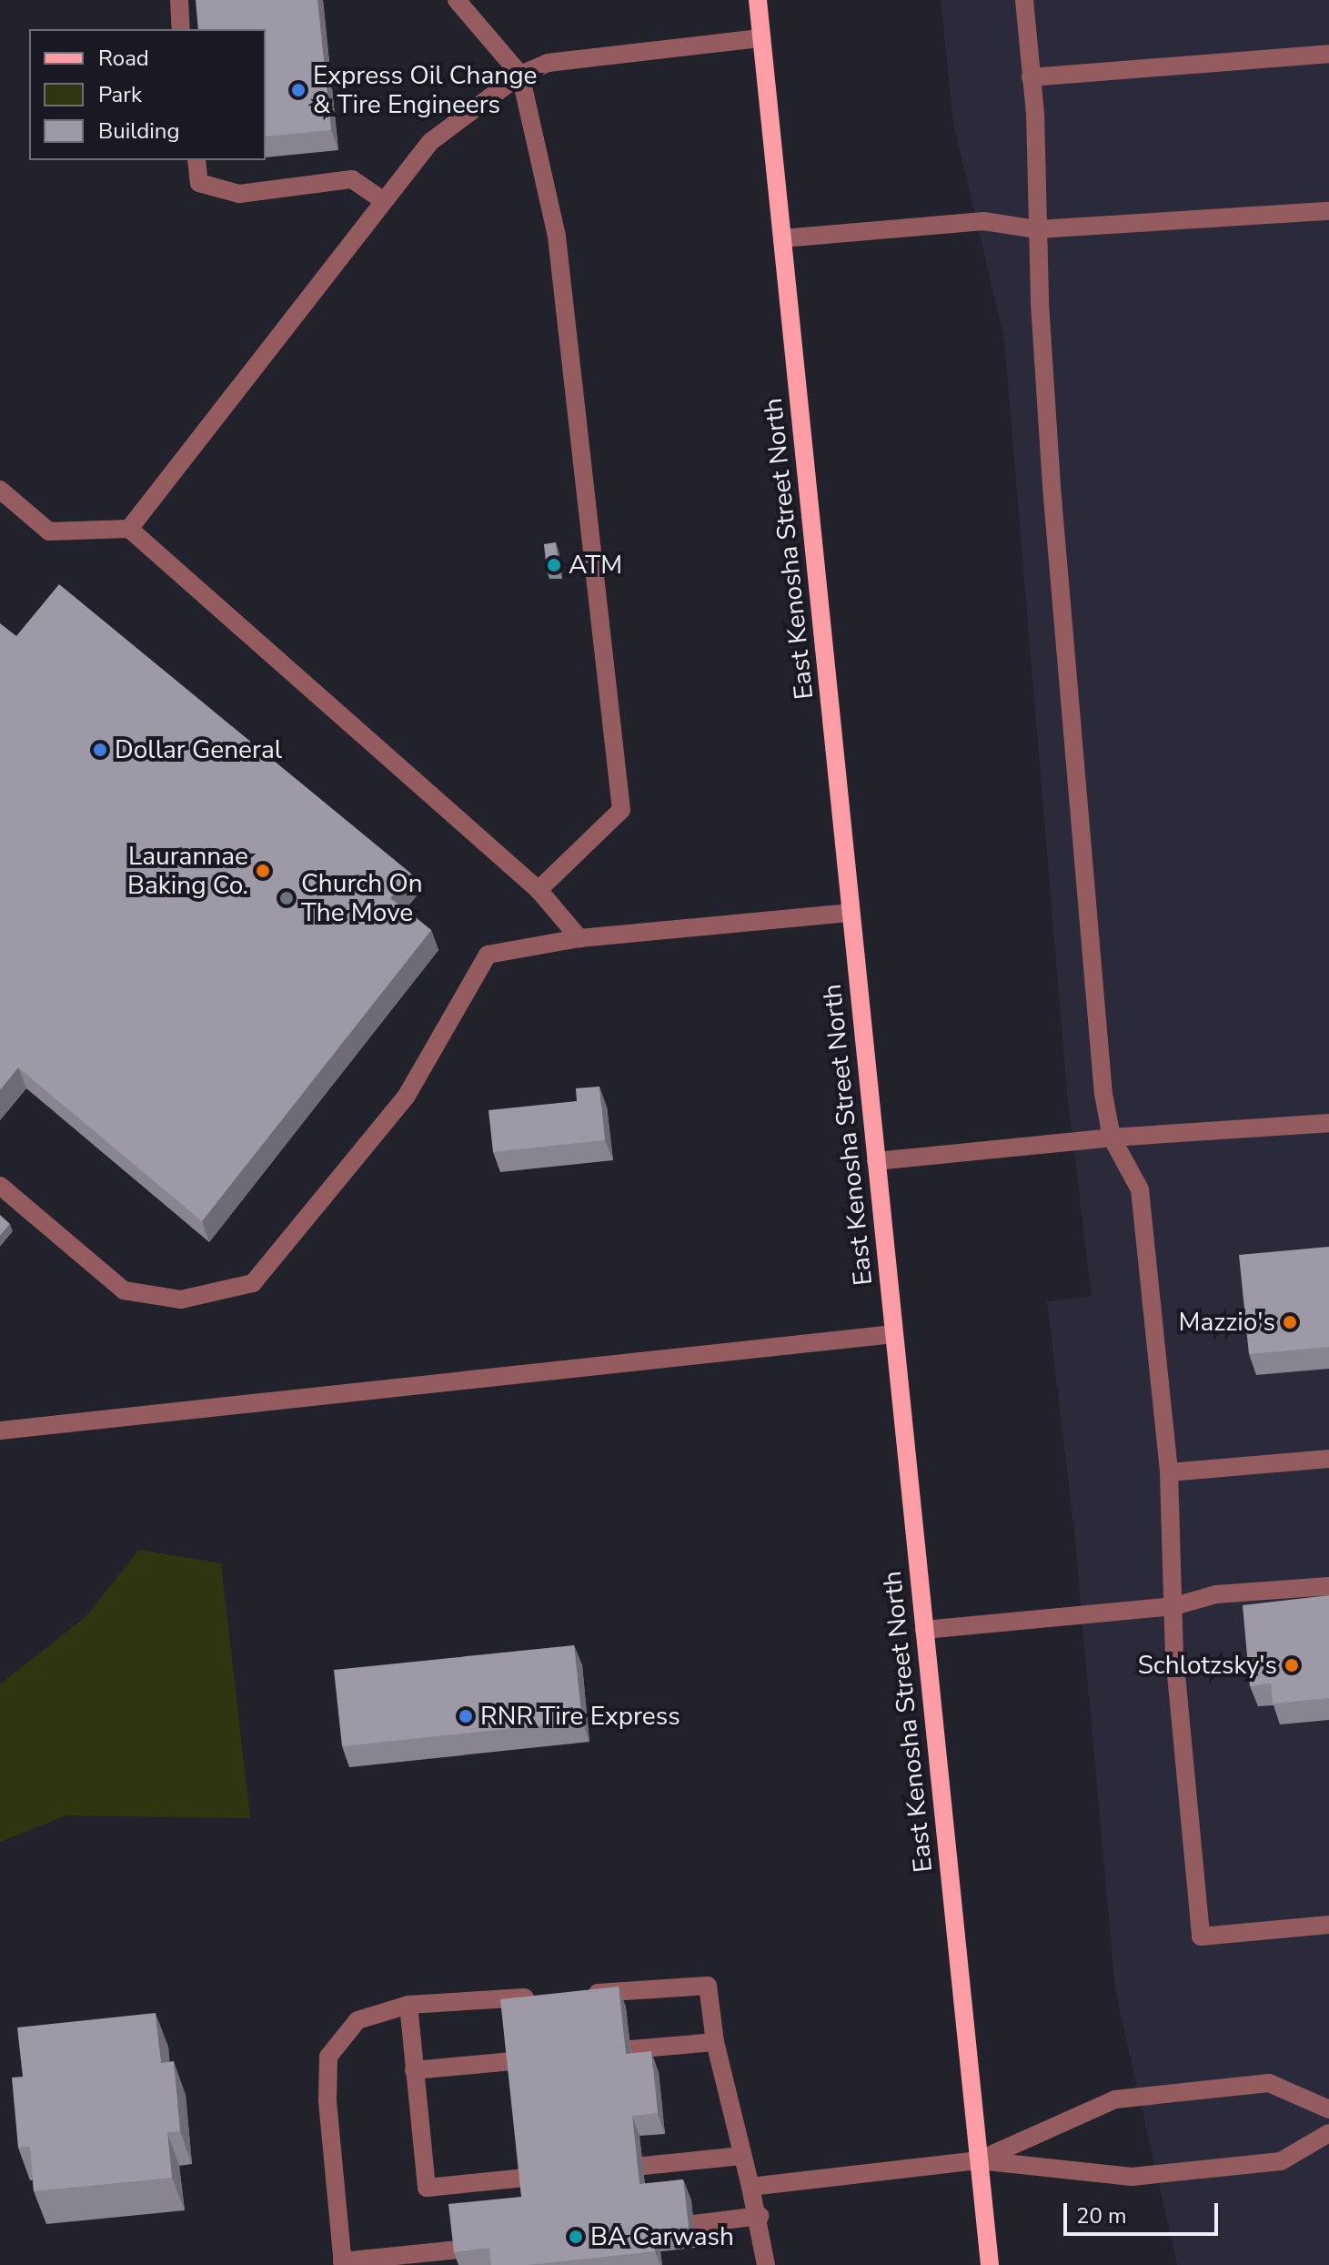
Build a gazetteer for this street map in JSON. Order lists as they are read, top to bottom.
{
  "streets": {
    "main road": ["East Kenosha Street North"]
  },
  "places": [
    "Express Oil Change & Tire Engineers",
    "ATM",
    "Dollar General",
    "Laurannae Baking Co.",
    "Church On The Move",
    "Mazzio's",
    "Schlotzsky's",
    "RNR Tire Express",
    "BA Carwash"
  ],
  "legend": ["Road", "Park", "Building"],
  "scale_bar": "20 m"
}
